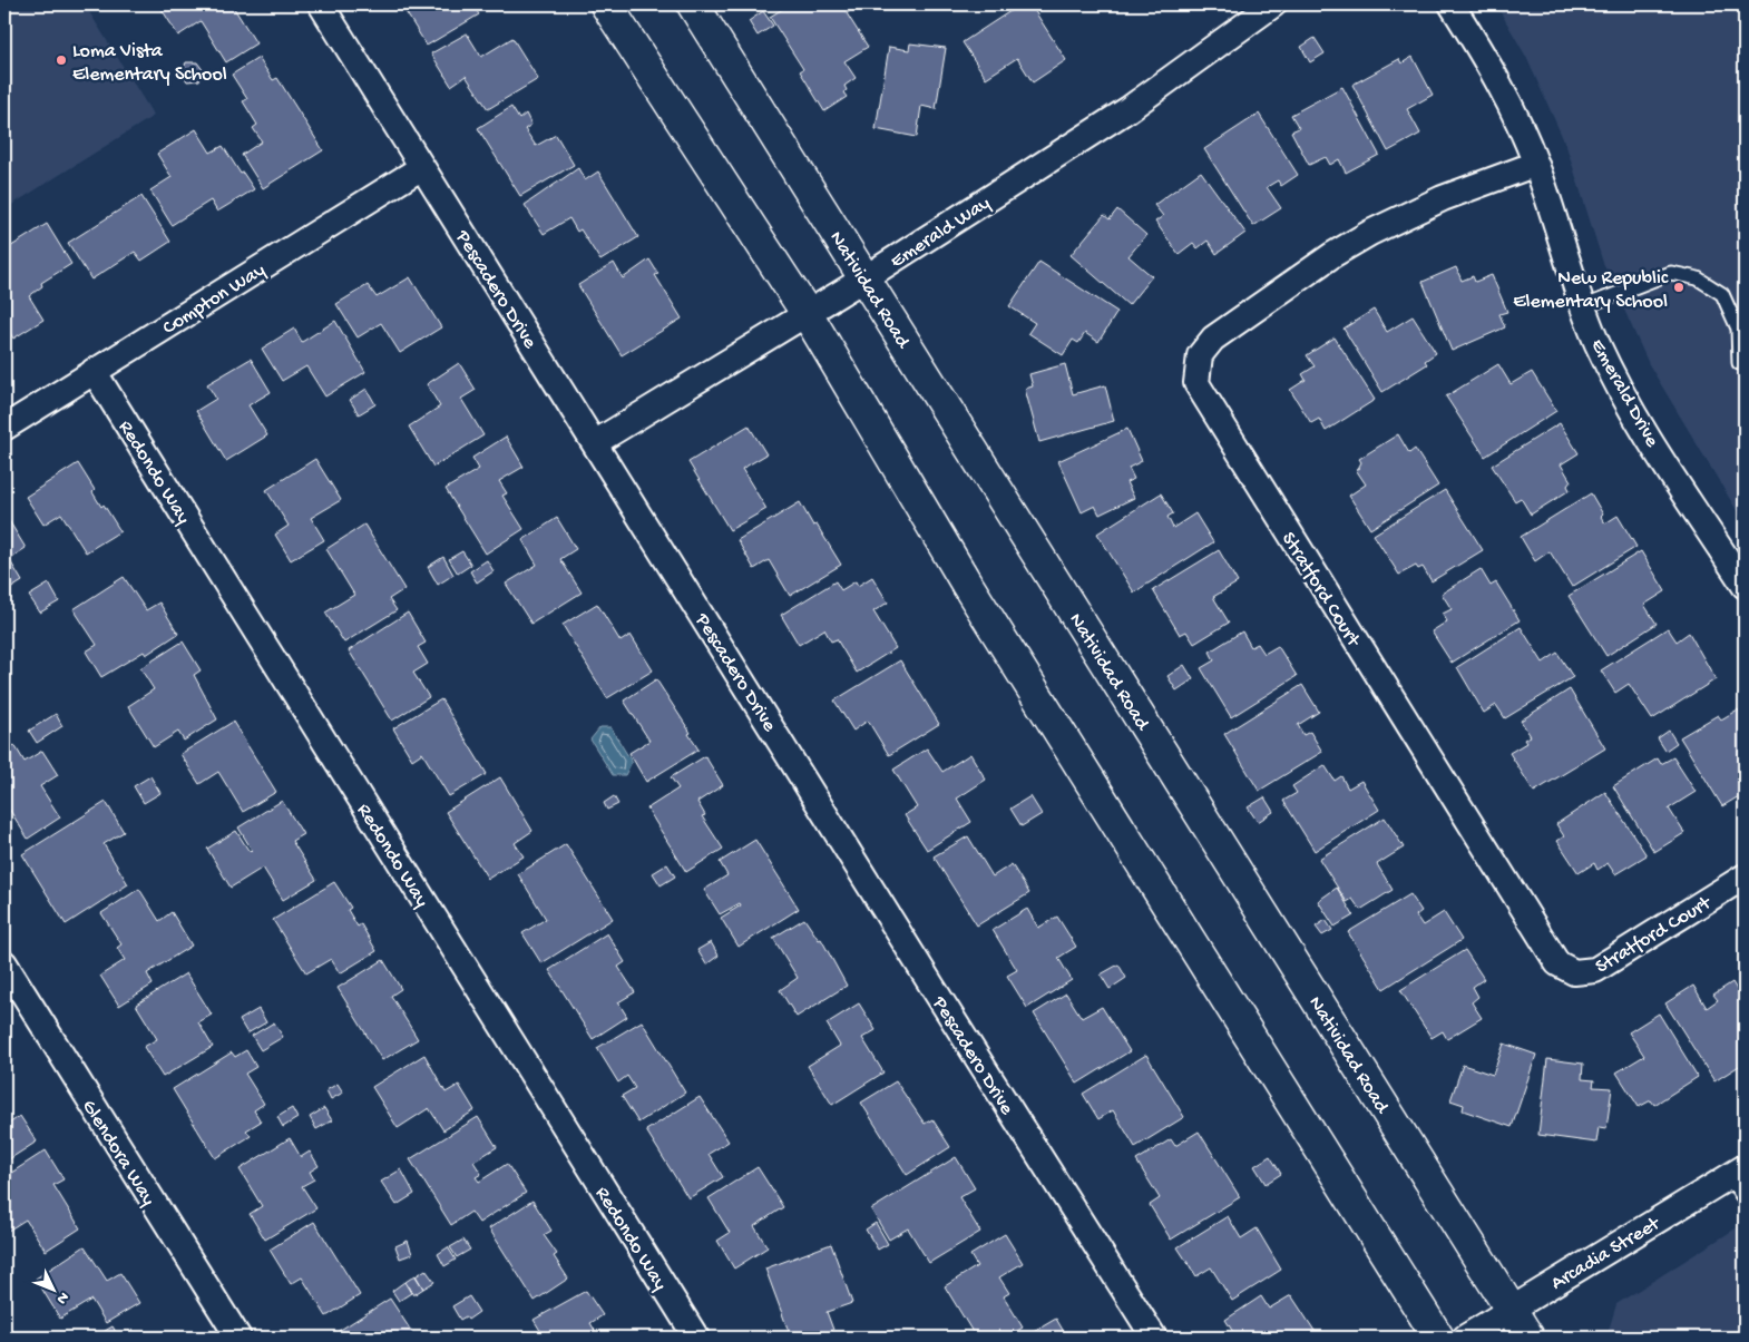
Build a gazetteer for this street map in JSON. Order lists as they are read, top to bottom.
{
  "streets": {
    "main road": ["Natividad Road"],
    "street": [
      "Emerald Way",
      "Pescadero Drive",
      "Compton Way",
      "Emerald Drive",
      "Redondo Way",
      "Stratford Court",
      "Glendora Way",
      "Arcadia Street"
    ]
  },
  "crossings": [
    ["Emerald Way", "Pescadero Drive"],
    ["Emerald Way", "Natividad Road"],
    ["Pescadero Drive", "Compton Way"],
    ["Natividad Road", "Arcadia Street"],
    ["Compton Way", "Redondo Way"],
    ["Emerald Drive", "Stratford Court"]
  ],
  "places": ["Loma Vista Elementary School", "New Republic Elementary School"],
  "north": "bottom right"
}
